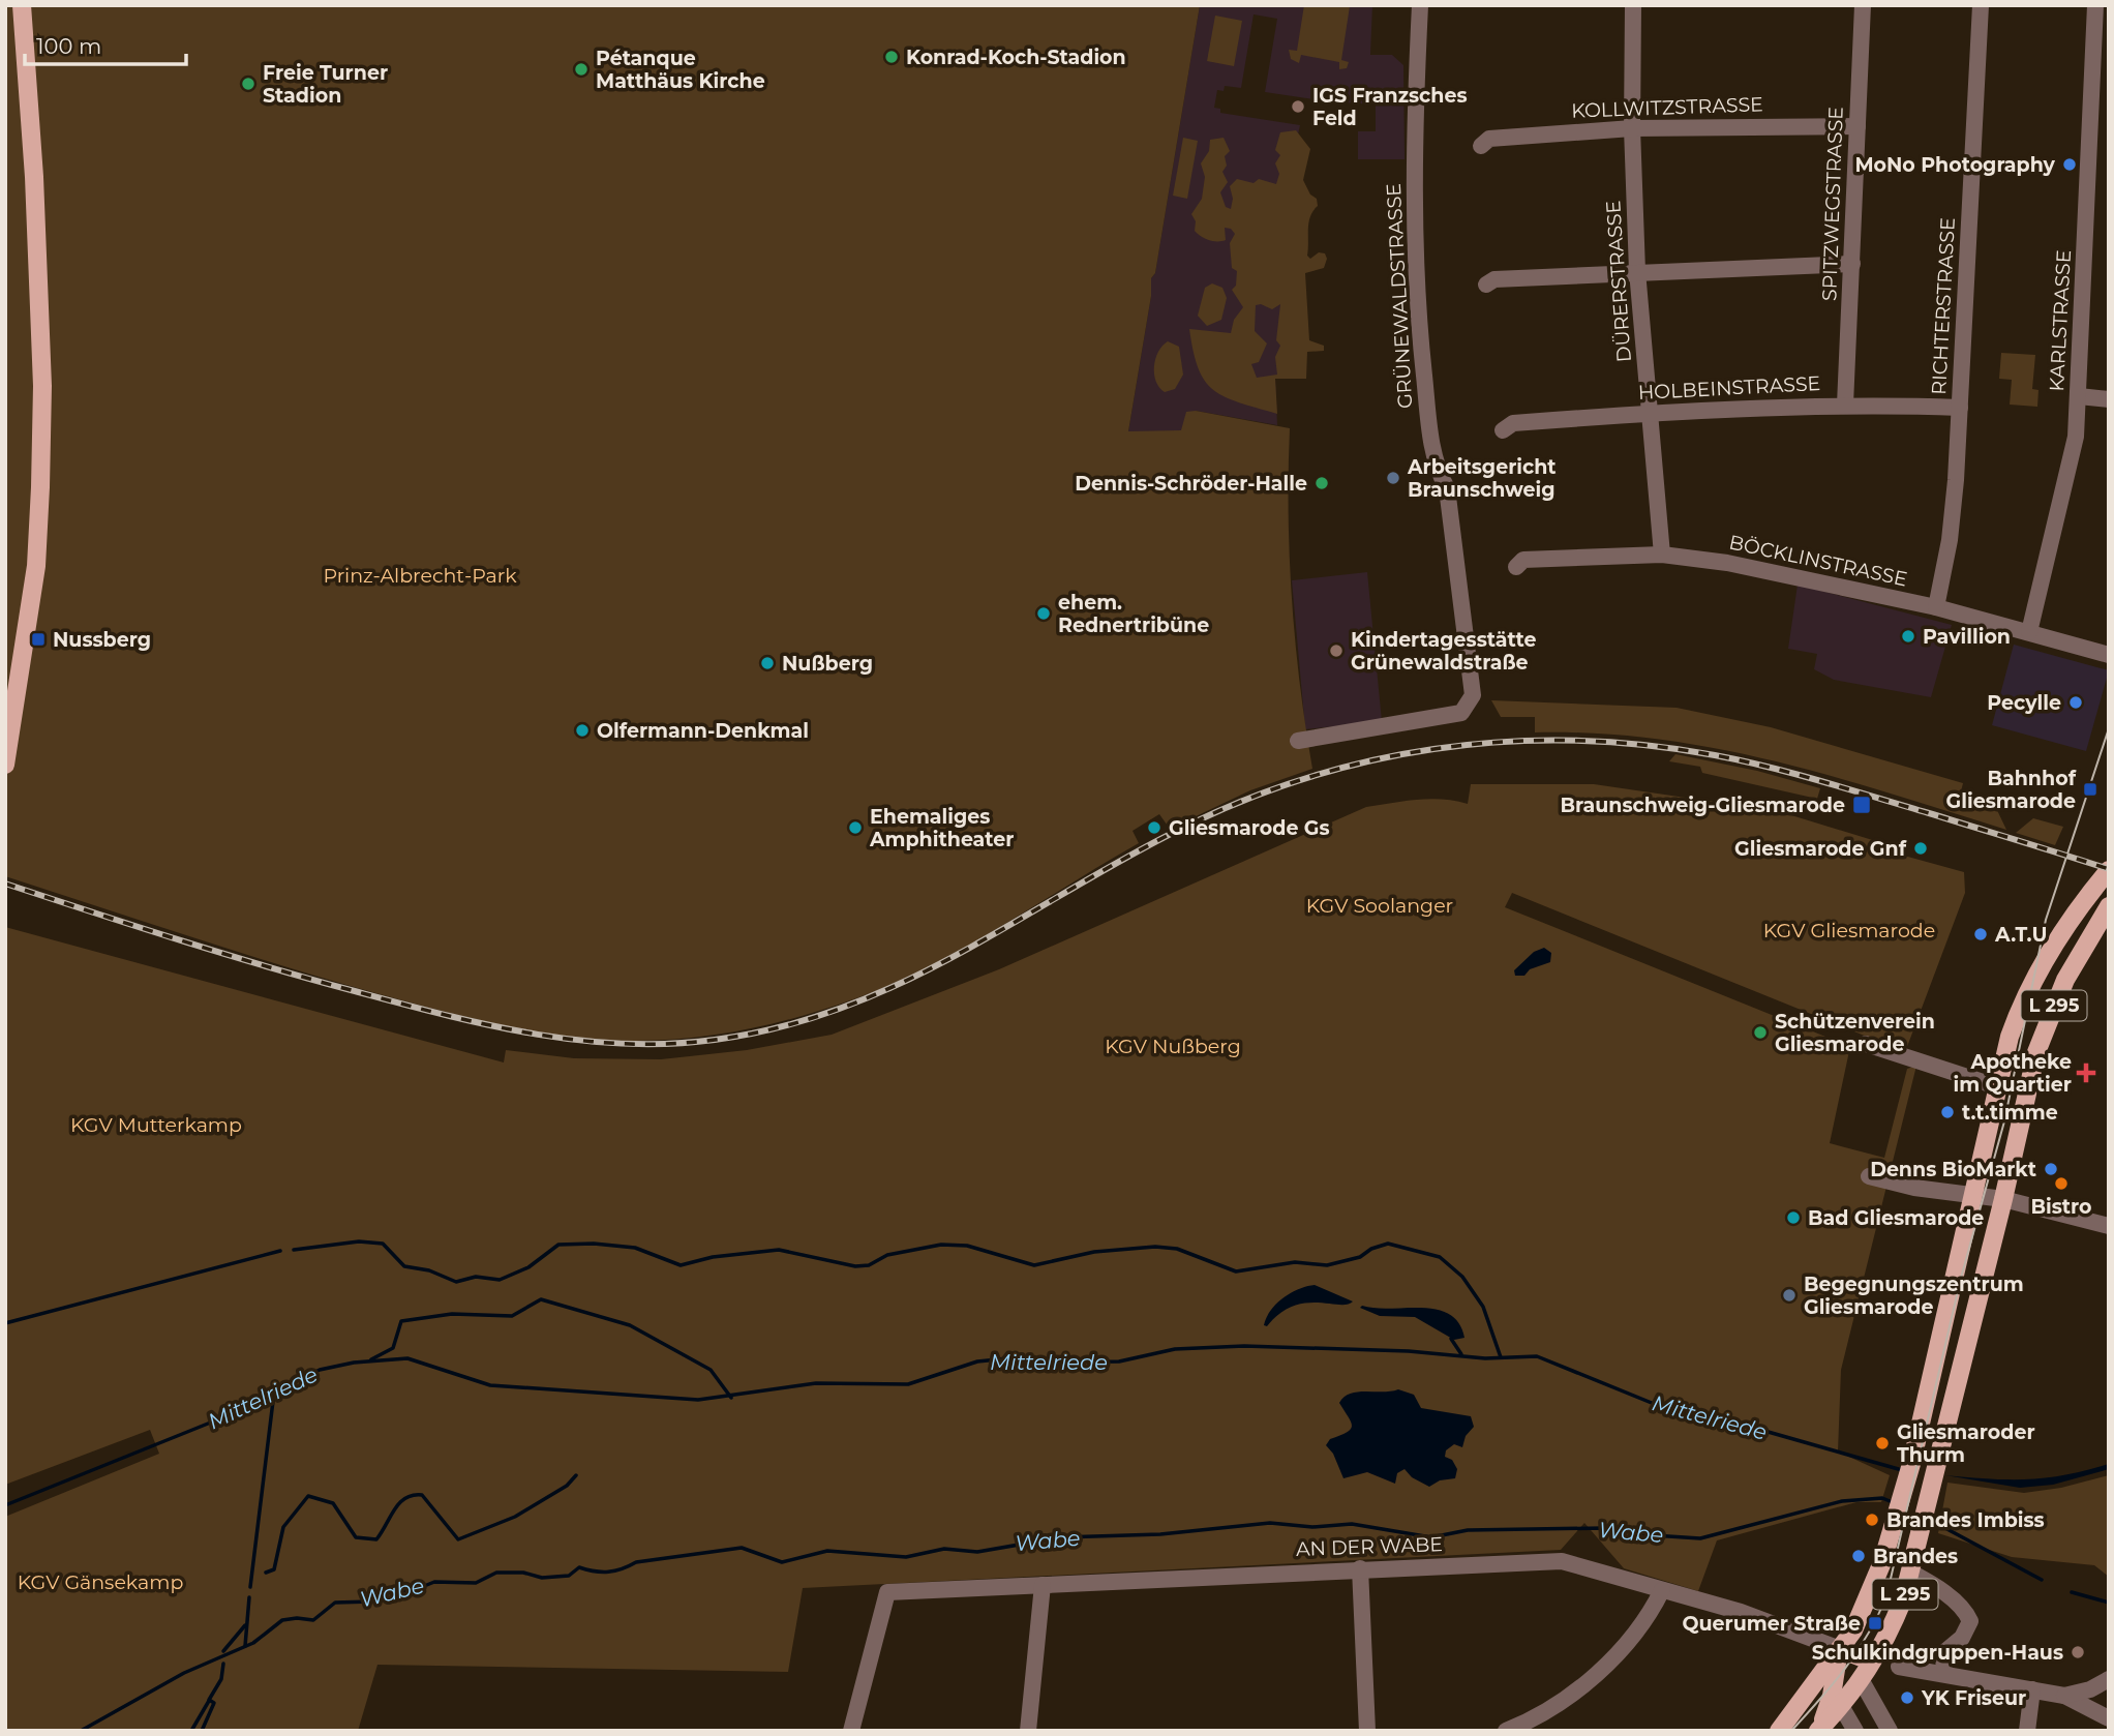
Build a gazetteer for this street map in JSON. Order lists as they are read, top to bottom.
{
  "streets": {
    "main road": ["L 295"],
    "street": [
      "KOLLWITZSTRASSE",
      "SPITZWEGSTRASSE",
      "DÜRERSTRASSE",
      "GRÜNEWALDSTRASSE",
      "RICHTERSTRASSE",
      "KARLSTRASSE",
      "HOLBEINSTRASSE",
      "BÖCKLINSTRASSE",
      "AN DER WABE"
    ]
  },
  "crossings": [
    ["KOLLWITZSTRASSE", "SPITZWEGSTRASSE"],
    ["KOLLWITZSTRASSE", "DÜRERSTRASSE"],
    ["SPITZWEGSTRASSE", "HOLBEINSTRASSE"],
    ["DÜRERSTRASSE", "HOLBEINSTRASSE"],
    ["DÜRERSTRASSE", "BÖCKLINSTRASSE"],
    ["RICHTERSTRASSE", "HOLBEINSTRASSE"],
    ["RICHTERSTRASSE", "BÖCKLINSTRASSE"],
    ["KARLSTRASSE", "BÖCKLINSTRASSE"],
    ["L 295", "AN DER WABE"]
  ],
  "water": ["Mittelriede", "Wabe"],
  "parks": [
    "Prinz-Albrecht-Park",
    "KGV Soolanger",
    "KGV Gliesmarode",
    "KGV Nußberg",
    "KGV Mutterkamp",
    "KGV Gänsekamp"
  ],
  "places": {
    "other": [
      "Konrad-Koch-Stadion",
      "Pétanque Matthäus Kirche",
      "Freie Turner Stadion",
      "IGS Franzsches Feld",
      "MoNo Photography",
      "Arbeitsgericht Braunschweig",
      "Dennis-Schröder-Halle",
      "ehem. Rednertribüne",
      "Pavillion",
      "Kindertagesstätte Grünewaldstraße",
      "Nußberg",
      "Pecylle",
      "Olfermann-Denkmal",
      "Ehemaliges Amphitheater",
      "Gliesmarode Gs",
      "Gliesmarode Gnf",
      "A.T.U",
      "Schützenverein Gliesmarode",
      "t.t.timme",
      "Denns BioMarkt",
      "Bistro",
      "Bad Gliesmarode",
      "Begegnungszentrum Gliesmarode",
      "Gliesmaroder Thurm",
      "Brandes Imbiss",
      "Brandes",
      "Schulkindgruppen-Haus",
      "YK Friseur"
    ],
    "transit": [
      "Nussberg",
      "Bahnhof Gliesmarode",
      "Braunschweig-Gliesmarode",
      "Querumer Straße"
    ],
    "health": ["Apotheke im Quartier"]
  },
  "scale_bar": "100 m"
}
